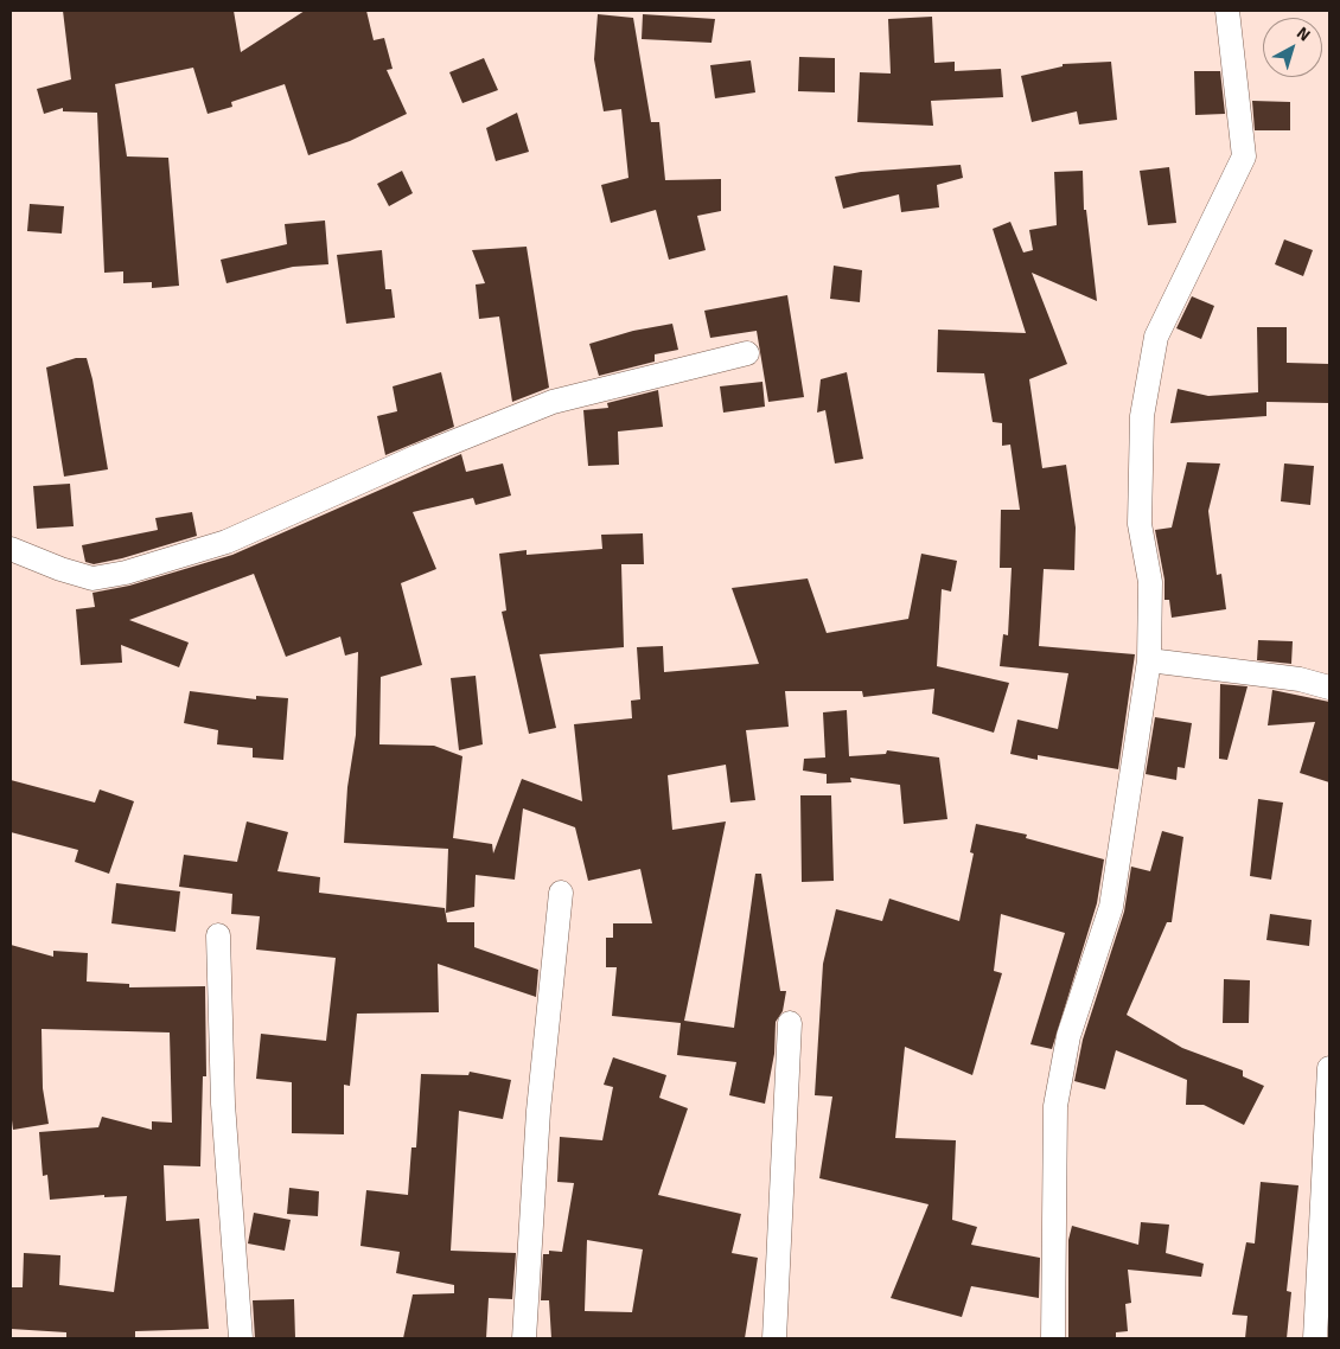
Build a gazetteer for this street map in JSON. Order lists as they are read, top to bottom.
{
  "north": "top right"
}
